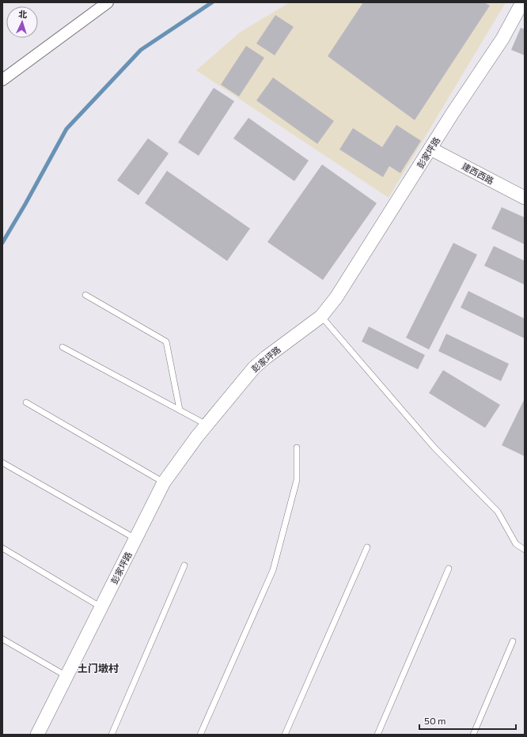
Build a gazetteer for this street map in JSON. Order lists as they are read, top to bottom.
{
  "streets": {
    "street": ["彭家坪路", "建西西路"]
  },
  "crossings": [
    ["彭家坪路", "建西西路"]
  ],
  "districts": ["土门墩村"],
  "scale_bar": "50 m",
  "north": "top"
}
